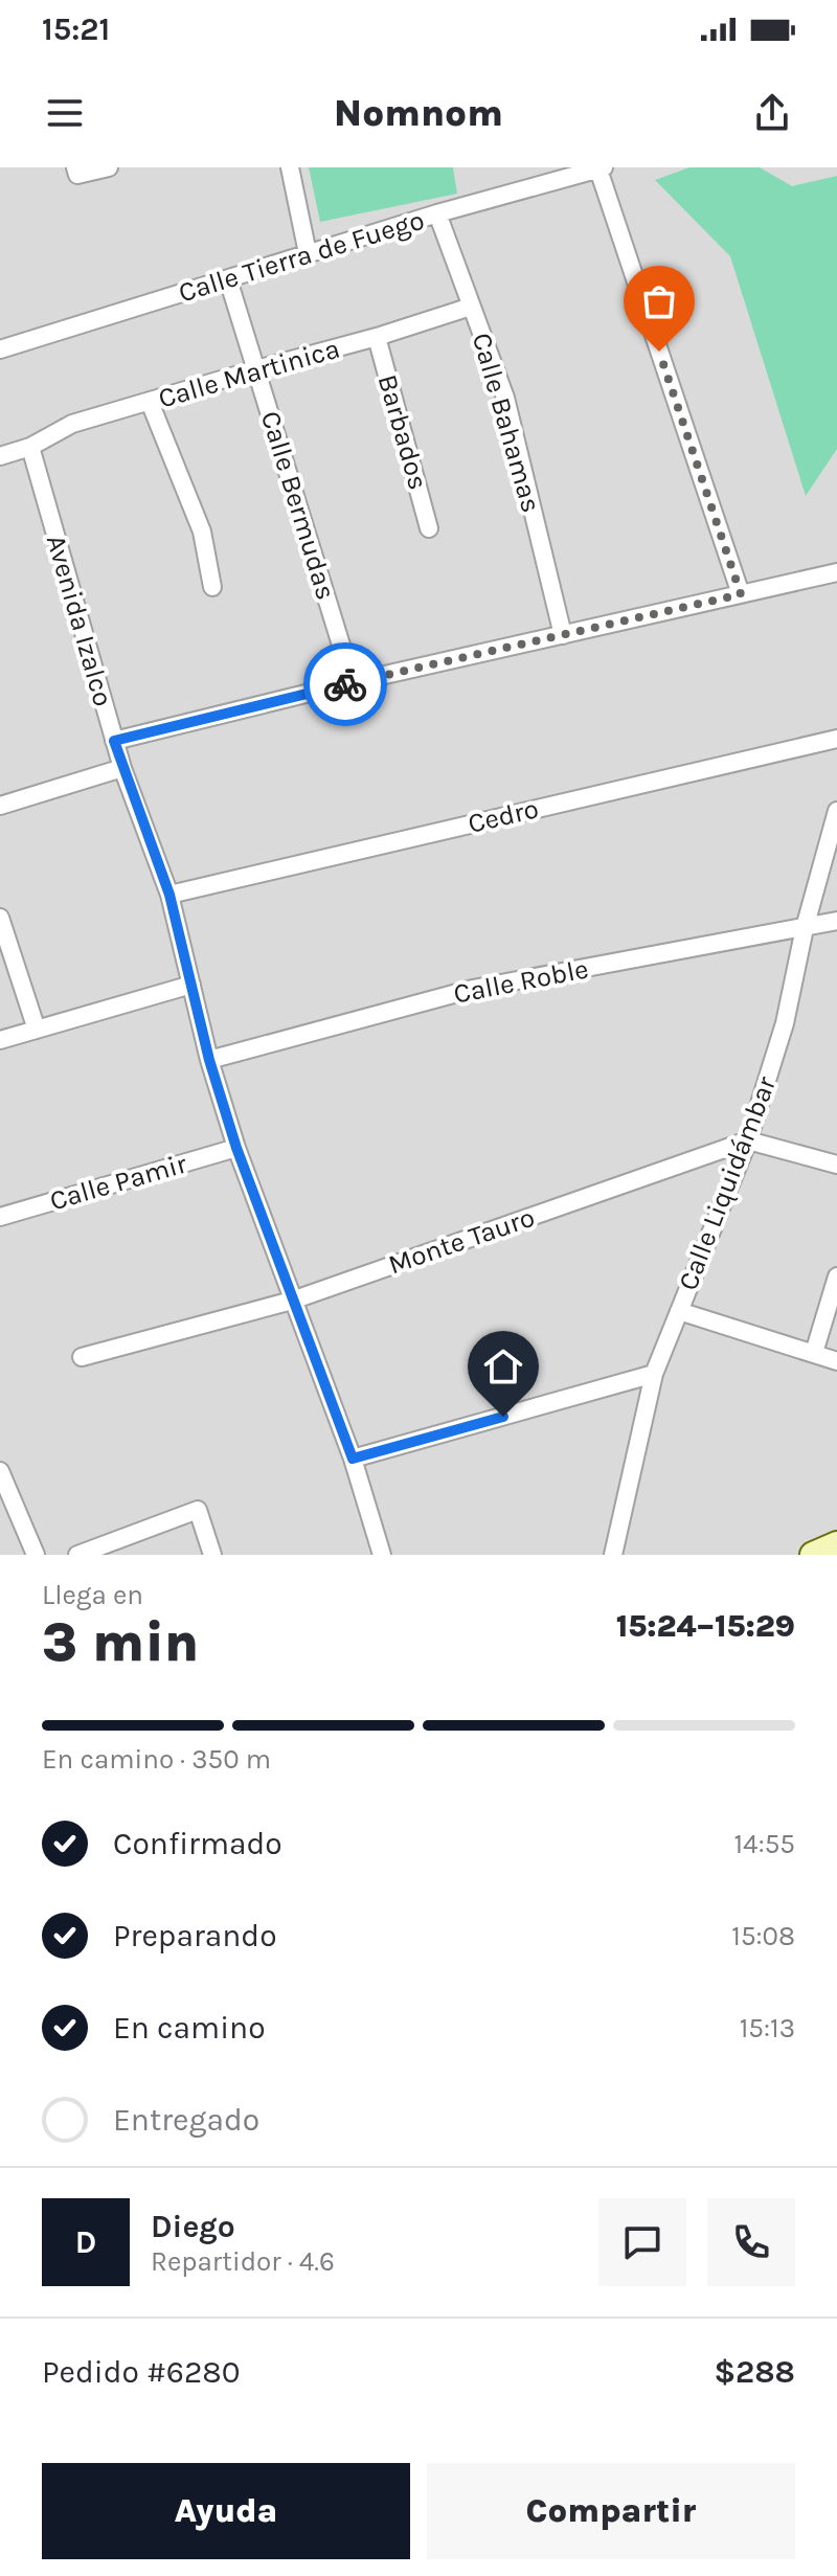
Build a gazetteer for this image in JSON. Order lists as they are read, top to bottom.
{
  "streets": {
    "street": [
      "Calle Tierra de Fuego",
      "Calle Martinica",
      "Calle Bahamas",
      "Barbados",
      "Calle Bermudas",
      "Avenida Izalco",
      "Cedro",
      "Calle Roble",
      "Calle Pamir",
      "Calle Liquidámbar",
      "Monte Tauro"
    ]
  },
  "crossings": [
    ["Calle Tierra de Fuego", "Calle Bahamas"],
    ["Calle Tierra de Fuego", "Calle Bermudas"],
    ["Calle Martinica", "Calle Bahamas"],
    ["Calle Martinica", "Barbados"],
    ["Calle Martinica", "Calle Bermudas"],
    ["Calle Martinica", "Avenida Izalco"],
    ["Avenida Izalco", "Cedro"],
    ["Avenida Izalco", "Calle Roble"],
    ["Avenida Izalco", "Calle Pamir"],
    ["Avenida Izalco", "Monte Tauro"],
    ["Calle Roble", "Calle Liquidámbar"],
    ["Calle Liquidámbar", "Monte Tauro"]
  ],
  "page": {
    "status": "15:21",
    "header": "Nomnom",
    "heading": ["3 min", "Llega en", "15:24–15:29"],
    "panel": [
      "Diego",
      "Repartidor · 4.6",
      "Pedido #6280",
      "$288"
    ],
    "bar": "En camino · 350 m",
    "list": [
      ["Confirmado", "14:55"],
      ["Preparando", "15:08"],
      ["En camino", "15:13"],
      "Entregado"
    ],
    "round": "D",
    "buttons": ["Ayuda", "Compartir"]
  }
}
